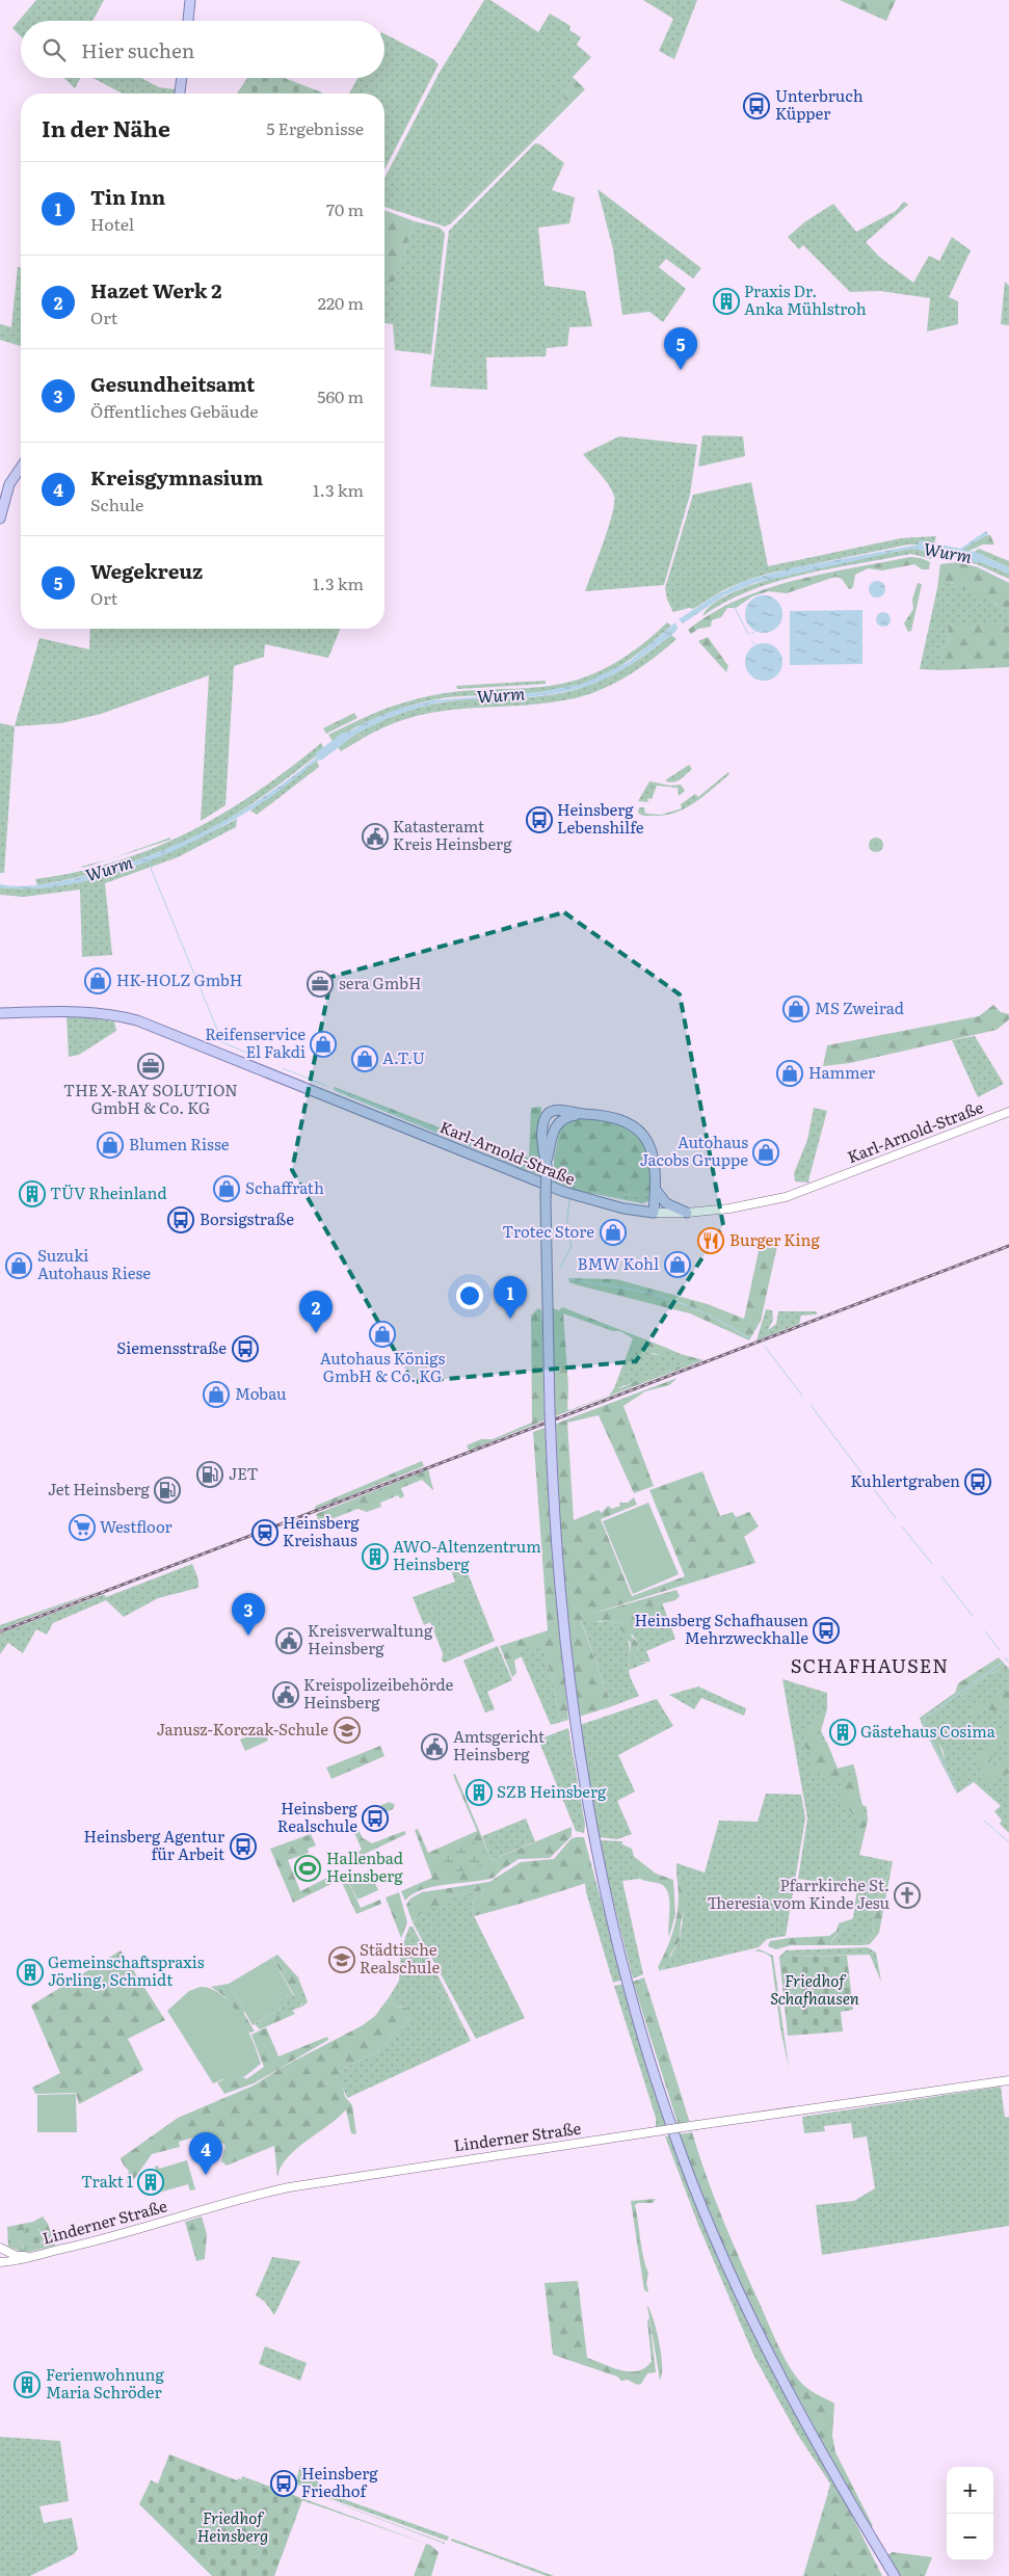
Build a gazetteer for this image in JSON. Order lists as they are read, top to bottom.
{
  "streets": {
    "main road": ["Karl-Arnold-Straße", "Linderner Straße"]
  },
  "districts": ["SCHAFHAUSEN"],
  "water": ["Wurm"],
  "parks": ["Friedhof Schafhausen", "Friedhof Heinsberg"],
  "places": {
    "bus stop": [
      "Unterbruch Küpper",
      "Heinsberg Lebenshilfe",
      "Borsigstraße",
      "Siemensstraße",
      "Kuhlertgraben",
      "Heinsberg Schafhausen Mehrzweckhalle",
      "Heinsberg Realschule",
      "Heinsberg Agentur für Arbeit",
      "Heinsberg Friedhof"
    ],
    "building": [
      "Praxis Dr. Anka Mühlstroh",
      "TÜV Rheinland",
      "AWO-Altenzentrum Heinsberg",
      "Gästehaus Cosima",
      "SZB Heinsberg",
      "Gemeinschaftspraxis Jörling, Schmidt",
      "Trakt 1",
      "Ferienwohnung Maria Schröder"
    ],
    "public building": [
      "Katasteramt Kreis Heinsberg",
      "Kreisverwaltung Heinsberg",
      "Kreispolizeibehörde Heinsberg",
      "Amtsgericht Heinsberg"
    ],
    "shop": [
      "HK-HOLZ GmbH",
      "MS Zweirad",
      "Reifenservice El Fakdi",
      "A.T.U",
      "Hammer",
      "Blumen Risse",
      "Autohaus Jacobs Gruppe",
      "Schaffrath",
      "Trotec Store",
      "BMW Kohl",
      "Suzuki Autohaus Riese",
      "Autohaus Königs GmbH & Co. KG",
      "Mobau"
    ],
    "office": ["sera GmbH", "THE X-RAY SOLUTION GmbH & Co. KG"],
    "restaurant": ["Burger King"],
    "fuel station": ["JET", "Jet Heinsberg"],
    "supermarket": ["Westfloor"],
    "station": ["Heinsberg Kreishaus"],
    "school or university": ["Janusz-Korczak-Schule", "Städtische Realschule"],
    "sports": ["Hallenbad Heinsberg"],
    "church": ["Pfarrkirche St. Theresia vom Kinde Jesu"]
  },
  "page": {
    "search": "Hier suchen",
    "heading": ["In der Nähe", "5 Ergebnisse"],
    "list": [
      {
        "mark": "1",
        "name": "Tin Inn",
        "note": "Hotel",
        "value": "70 m"
      },
      {
        "mark": "2",
        "name": "Hazet Werk 2",
        "note": "Ort",
        "value": "220 m"
      },
      {
        "mark": "3",
        "name": "Gesundheitsamt",
        "note": "Öffentliches Gebäude",
        "value": "560 m"
      },
      {
        "mark": "4",
        "name": "Kreisgymnasium",
        "note": "Schule",
        "value": "1.3 km"
      },
      {
        "mark": "5",
        "name": "Wegekreuz",
        "note": "Ort",
        "value": "1.3 km"
      }
    ],
    "pins": [
      "5",
      "1",
      "2",
      "3",
      "4"
    ],
    "map_buttons": ["+", "−"]
  }
}
